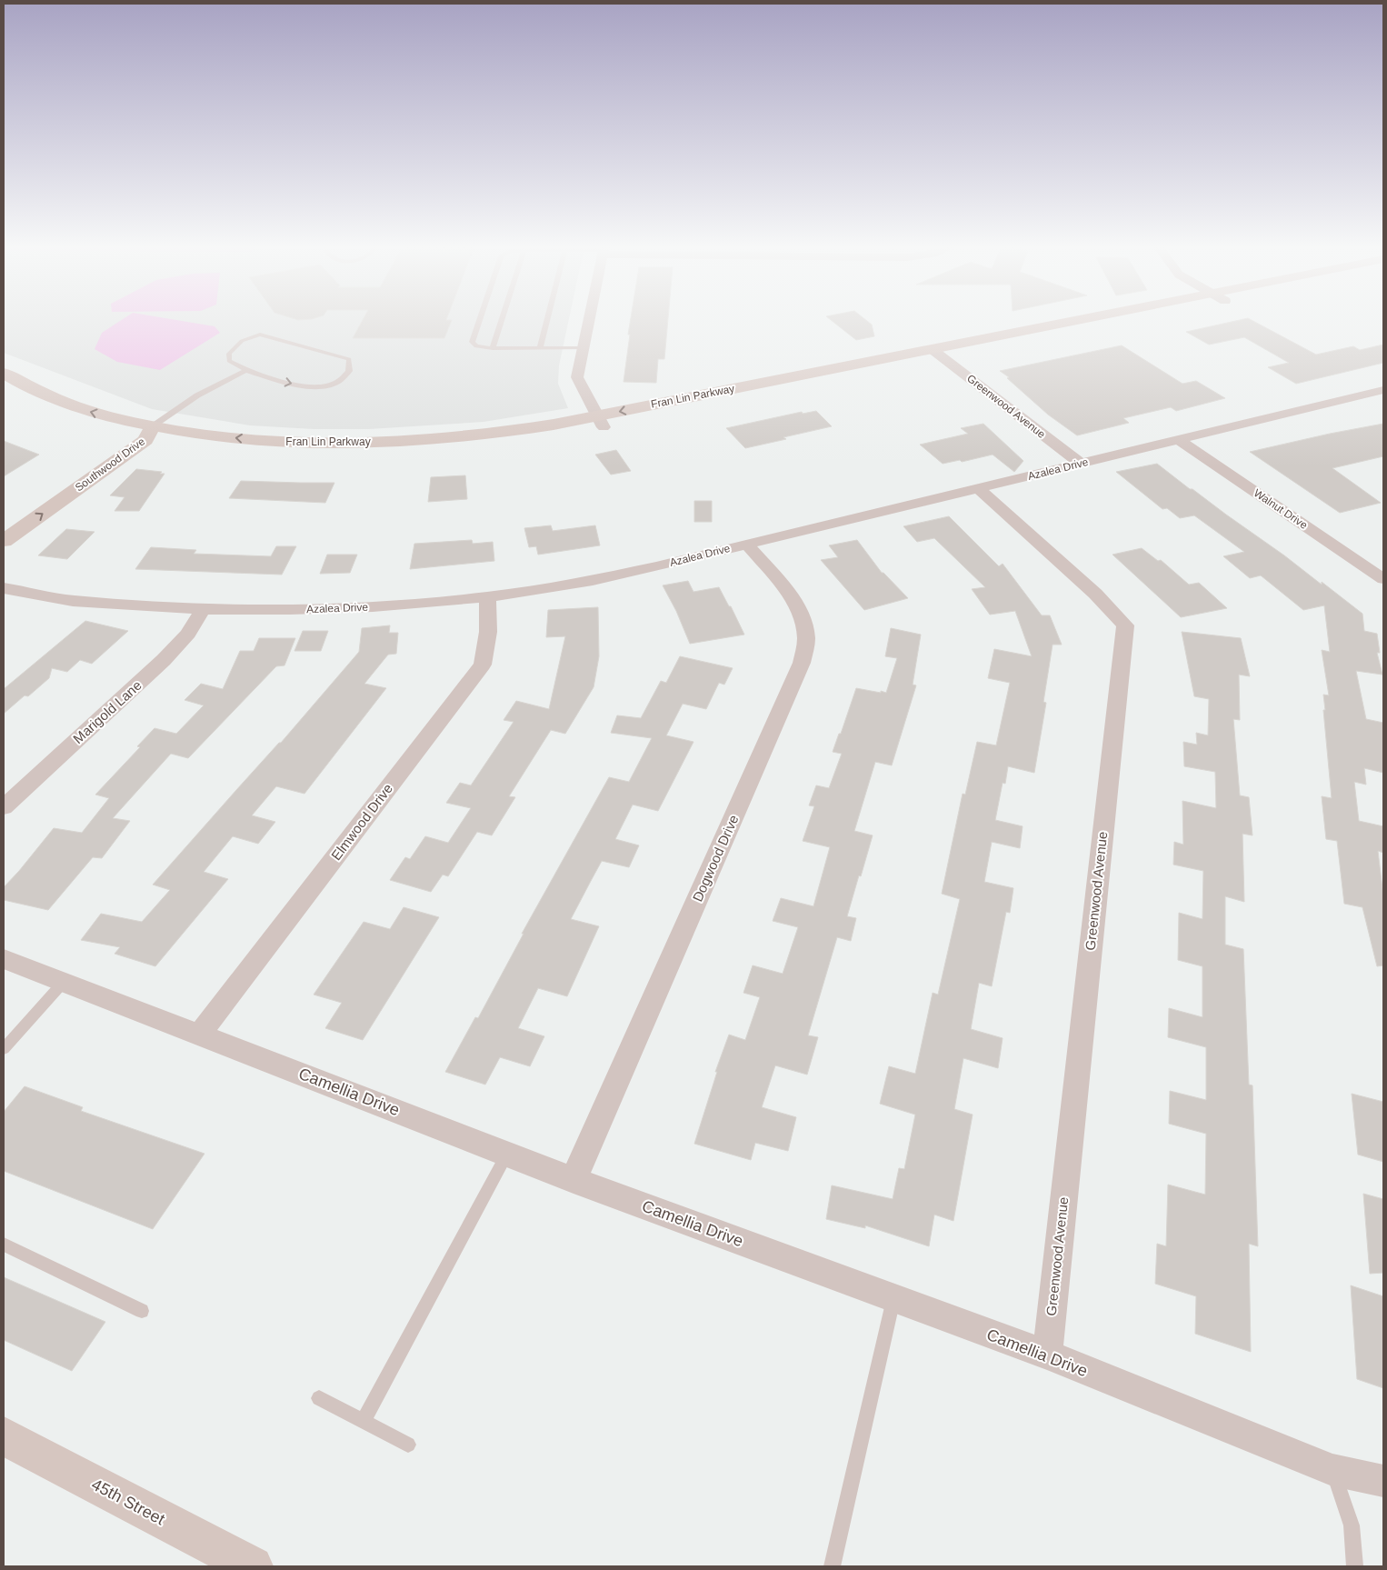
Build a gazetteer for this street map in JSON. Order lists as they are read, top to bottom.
{
  "streets": {
    "street": [
      "Fran Lin Parkway",
      "Greenwood Avenue",
      "Southwood Drive",
      "Azalea Drive",
      "Walnut Drive",
      "Marigold Lane",
      "Elmwood Drive",
      "Dogwood Drive",
      "Camellia Drive",
      "45th Street"
    ]
  },
  "crossings": [
    ["Fran Lin Parkway", "Greenwood Avenue"],
    ["Fran Lin Parkway", "Southwood Drive"],
    ["Greenwood Avenue", "Azalea Drive"],
    ["Greenwood Avenue", "Camellia Drive"],
    ["Azalea Drive", "Walnut Drive"],
    ["Azalea Drive", "Marigold Lane"],
    ["Azalea Drive", "Elmwood Drive"],
    ["Azalea Drive", "Dogwood Drive"],
    ["Elmwood Drive", "Camellia Drive"],
    ["Dogwood Drive", "Camellia Drive"]
  ]
}
